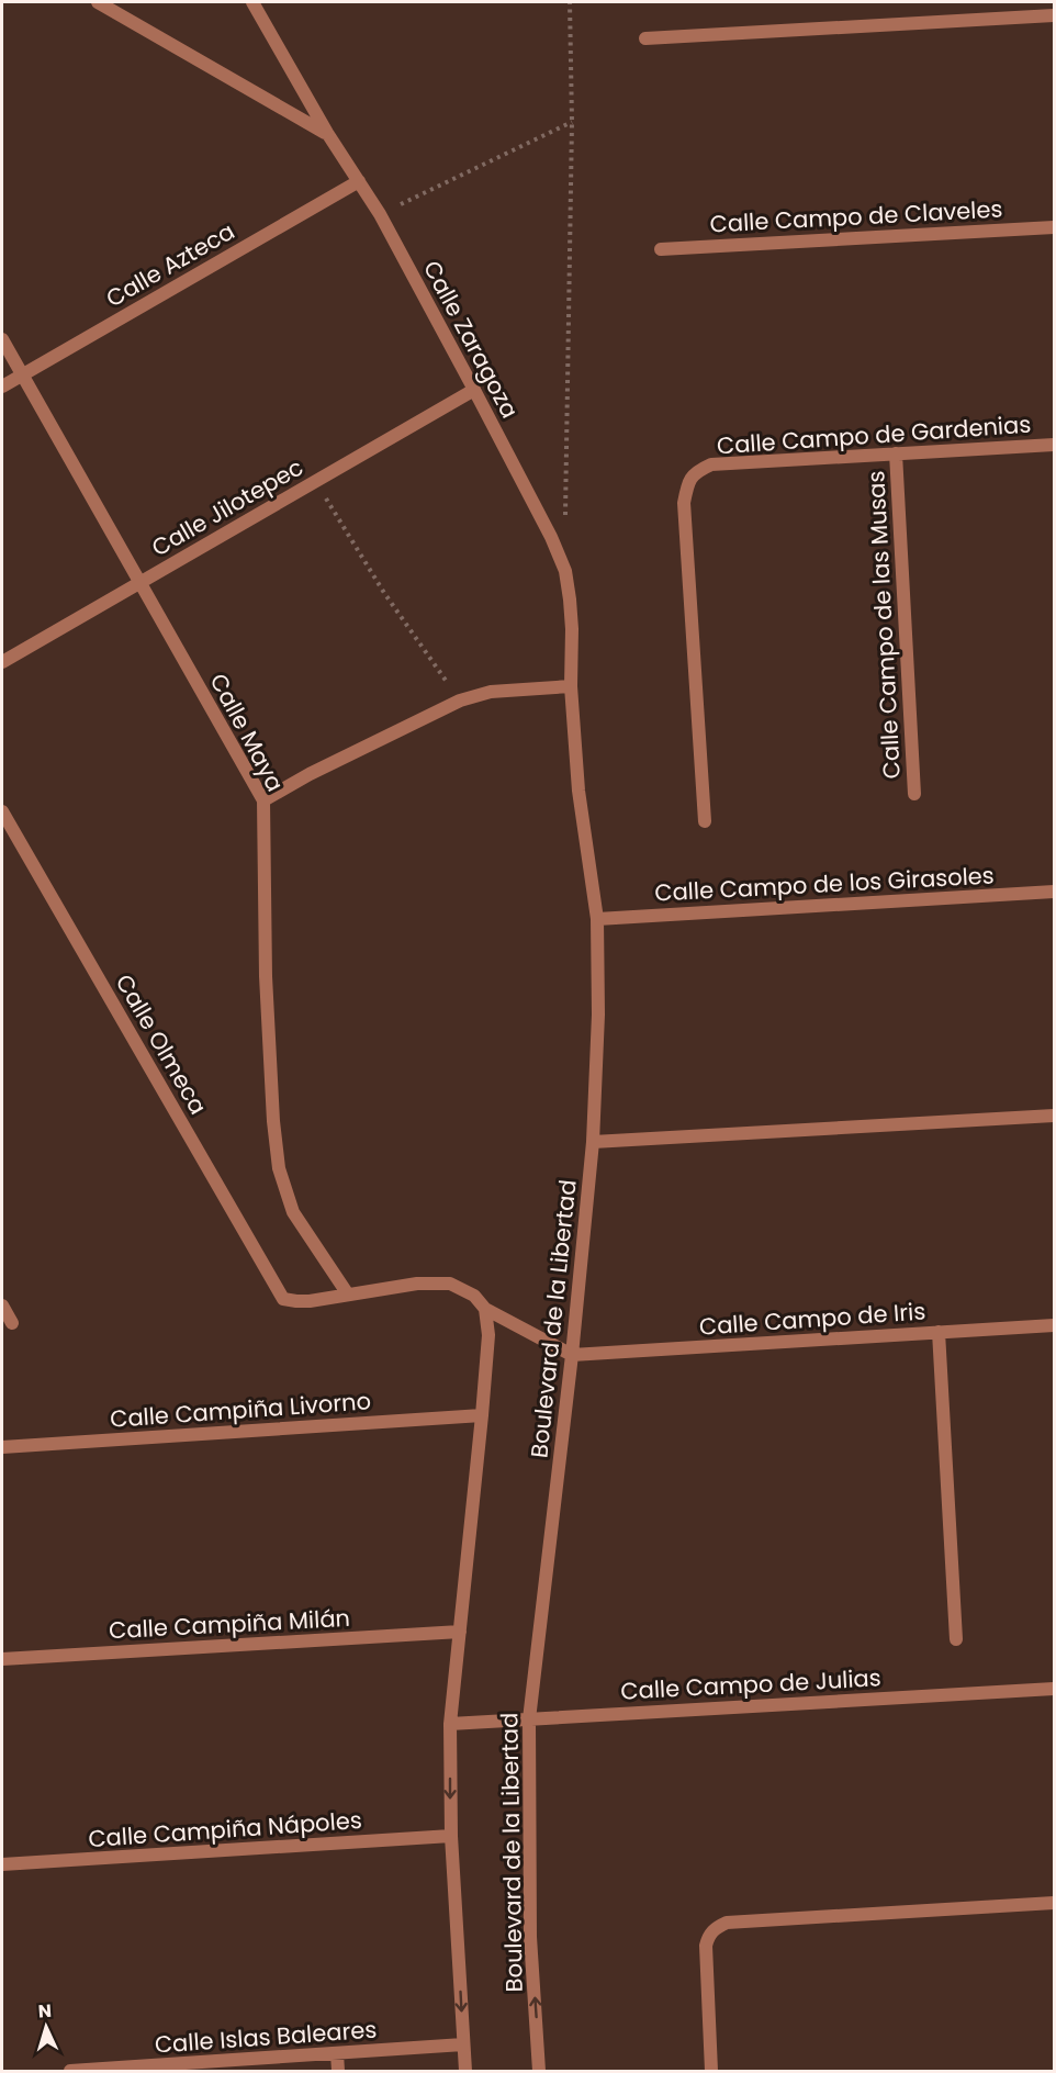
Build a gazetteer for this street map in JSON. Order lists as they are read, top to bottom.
{
  "streets": {
    "street": [
      "Calle Campo de Claveles",
      "Calle Azteca",
      "Calle Zaragoza",
      "Calle Campo de Gardenias",
      "Calle Jilotepec",
      "Calle Campo de las Musas",
      "Calle Maya",
      "Calle Campo de los Girasoles",
      "Calle Olmeca",
      "Boulevard de la Libertad",
      "Calle Campo de Iris",
      "Calle Campiña Livorno",
      "Calle Campiña Milán",
      "Calle Campo de Julias",
      "Calle Campiña Nápoles",
      "Calle Islas Baleares"
    ]
  },
  "crossings": [
    ["Calle Azteca", "Calle Zaragoza"],
    ["Calle Azteca", "Calle Maya"],
    ["Calle Zaragoza", "Calle Jilotepec"],
    ["Calle Zaragoza", "Boulevard de la Libertad"],
    ["Calle Campo de Gardenias", "Calle Campo de las Musas"],
    ["Calle Jilotepec", "Calle Maya"],
    ["Calle Maya", "Calle Olmeca"],
    ["Calle Campo de los Girasoles", "Boulevard de la Libertad"],
    ["Boulevard de la Libertad", "Calle Campo de Iris"],
    ["Boulevard de la Libertad", "Calle Campo de Julias"]
  ],
  "north": "top"
}
